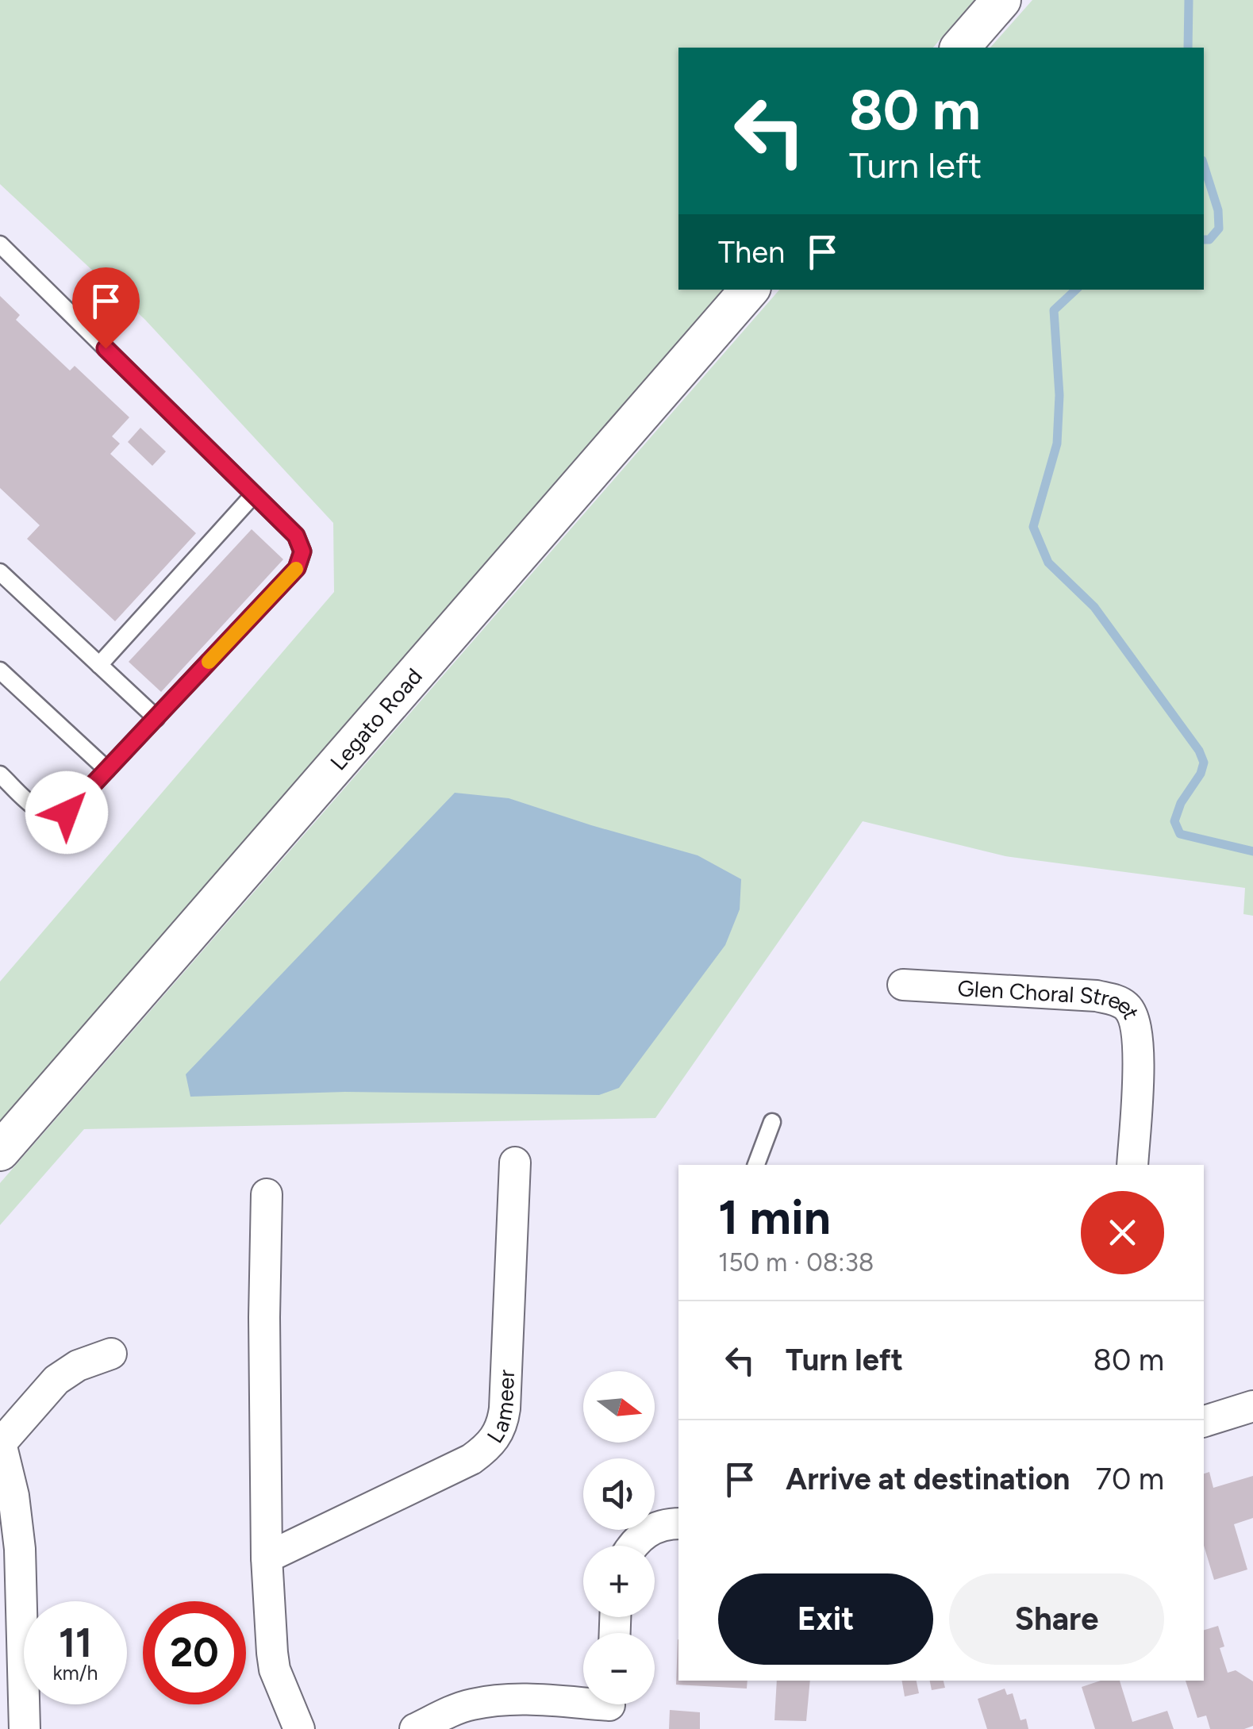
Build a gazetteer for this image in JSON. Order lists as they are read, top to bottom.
{
  "streets": {
    "street": ["Legato Road", "Glen Choral Street", "Lameer"]
  },
  "north": "right",
  "page": {
    "turn": ["80 m", "Turn left"],
    "then": "Then",
    "heading": ["1 min", "150 m · 08:38"],
    "list": [
      {
        "name": "Turn left",
        "value": "80 m"
      },
      {
        "name": "Arrive at destination",
        "value": "70 m"
      }
    ],
    "map_buttons": ["+", "−"],
    "buttons": ["Exit", "Share"],
    "speed": "11 km/h",
    "limit": "20"
  }
}
